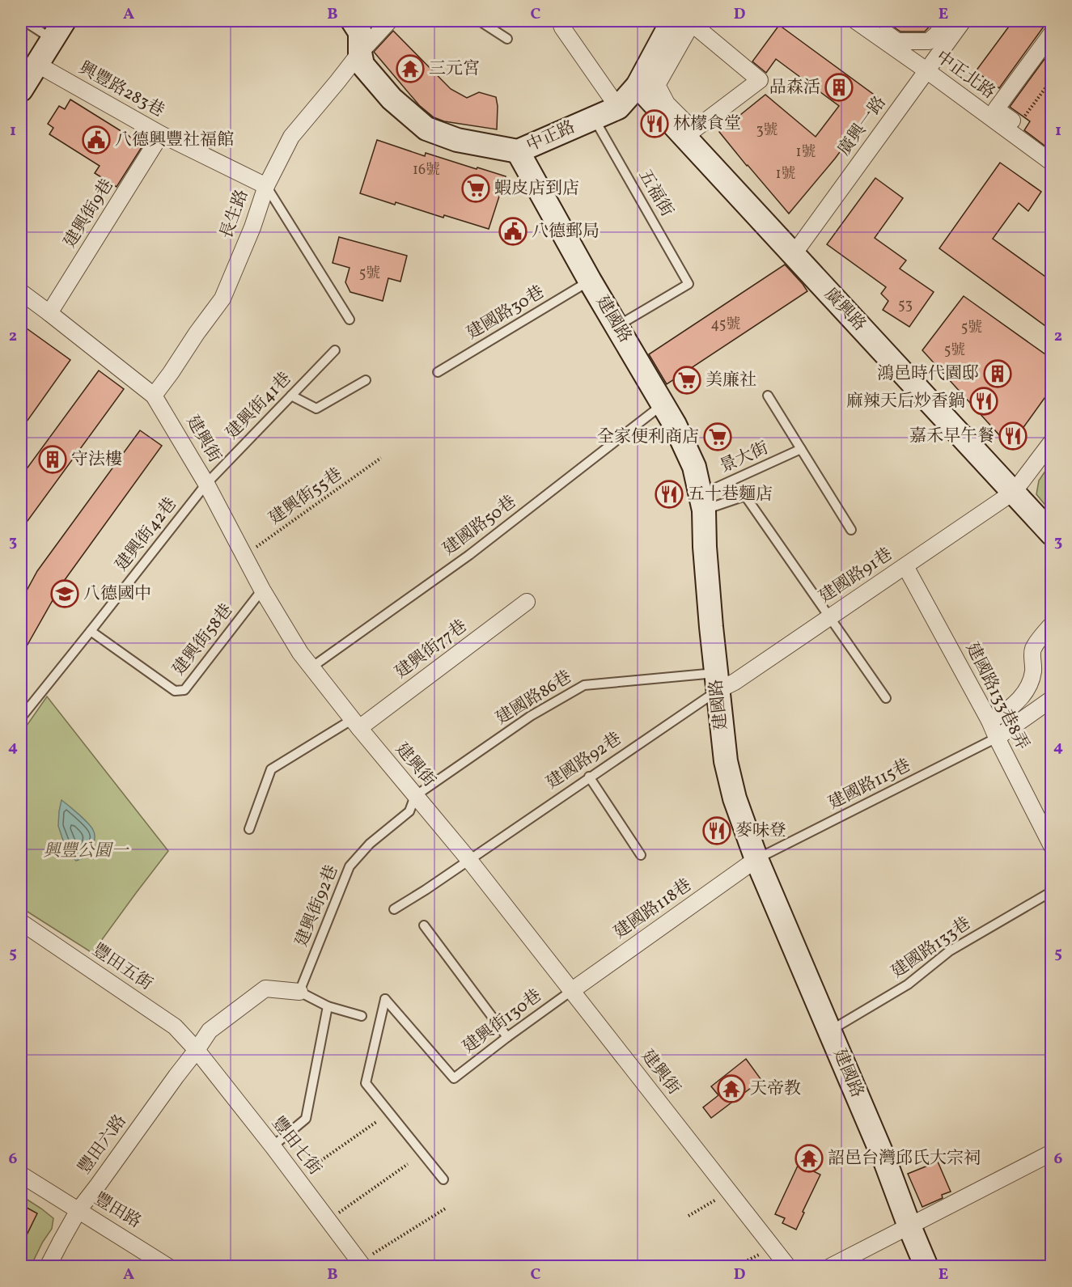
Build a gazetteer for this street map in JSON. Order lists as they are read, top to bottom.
{
  "streets": {
    "street": [
      "中正北路",
      "興豐路283巷",
      "廣興一路",
      "中正路",
      "建興街9巷",
      "長生路",
      "廣興路",
      "建國路",
      "建興街",
      "建國路91巷",
      "建興街77巷",
      "建國路133巷8弄",
      "建國路118巷",
      "豐田五街",
      "豐田六路",
      "豐田七街",
      "豐田路"
    ],
    "lane": [
      "五福街",
      "建國路30巷",
      "建興街41巷",
      "景大街",
      "建國路50巷",
      "建興街42巷",
      "建興街58巷",
      "建國路86巷",
      "建國路92巷",
      "建國路115巷",
      "建興街92巷",
      "建國路133巷",
      "建興街130巷"
    ],
    "path": ["建興街55巷"]
  },
  "crossings": [
    ["中正北路", "廣興一路"],
    ["興豐路283巷", "建興街9巷"],
    ["興豐路283巷", "長生路"],
    ["廣興一路", "廣興路"],
    ["中正路", "五福街"],
    ["中正路", "長生路"],
    ["中正路", "廣興路"],
    ["中正路", "建國路"],
    ["五福街", "建國路"],
    ["建興街9巷", "建興街"],
    ["長生路", "建興街"],
    ["廣興路", "建國路91巷"],
    ["建國路30巷", "建國路"],
    ["建國路", "景大街"],
    ["建國路", "建國路50巷"],
    ["建國路", "建國路91巷"],
    ["建國路", "建國路86巷"],
    ["建國路", "建國路92巷"],
    ["建國路", "建國路115巷"],
    ["建國路", "建國路118巷"],
    ["建國路", "建國路133巷"],
    ["建興街41巷", "建興街"],
    ["建興街41巷", "建興街42巷"],
    ["建興街", "建興街55巷"],
    ["建興街", "建國路50巷"],
    ["建興街", "建興街42巷"],
    ["建興街", "建興街58巷"],
    ["建興街", "建興街77巷"],
    ["建興街", "建國路86巷"],
    ["建興街", "建國路92巷"],
    ["建興街", "建興街92巷"],
    ["建興街", "建國路118巷"],
    ["建興街", "建興街130巷"],
    ["建興街42巷", "建興街58巷"],
    ["建國路91巷", "建國路133巷8弄"],
    ["建國路91巷", "建國路86巷"],
    ["建國路91巷", "建國路92巷"],
    ["建國路133巷8弄", "建國路115巷"],
    ["建國路86巷", "建國路92巷"],
    ["建國路86巷", "建興街92巷"],
    ["建國路115巷", "建國路118巷"],
    ["建興街92巷", "豐田六路"],
    ["建國路118巷", "建興街130巷"],
    ["豐田五街", "豐田六路"],
    ["豐田五街", "豐田七街"],
    ["豐田六路", "豐田七街"],
    ["豐田六路", "豐田路"]
  ],
  "parks": ["興豐公園一"],
  "places": {
    "temple": ["三元宮", "天帝教", "詔邑台灣邱氏大宗祠"],
    "building": ["品森活", "鴻邑時代園邸", "守法樓"],
    "restaurant": [
      "林檬食堂",
      "麻辣天后炒香鍋",
      "嘉禾早午餐",
      "五十巷麵店",
      "麥味登"
    ],
    "public building": ["八德興豐社福館", "八德郵局"],
    "supermarket": ["蝦皮店到店", "美廉社", "全家便利商店"],
    "school or university": ["八德國中"]
  },
  "house_numbers": [
    "3號",
    "1號",
    "16號",
    "1號",
    "5號",
    "53",
    "45號",
    "5號",
    "5號"
  ],
  "grid": {
    "columns": [
      "A",
      "B",
      "C",
      "D",
      "E"
    ],
    "rows": [
      "1",
      "2",
      "3",
      "4",
      "5",
      "6"
    ]
  }
}
